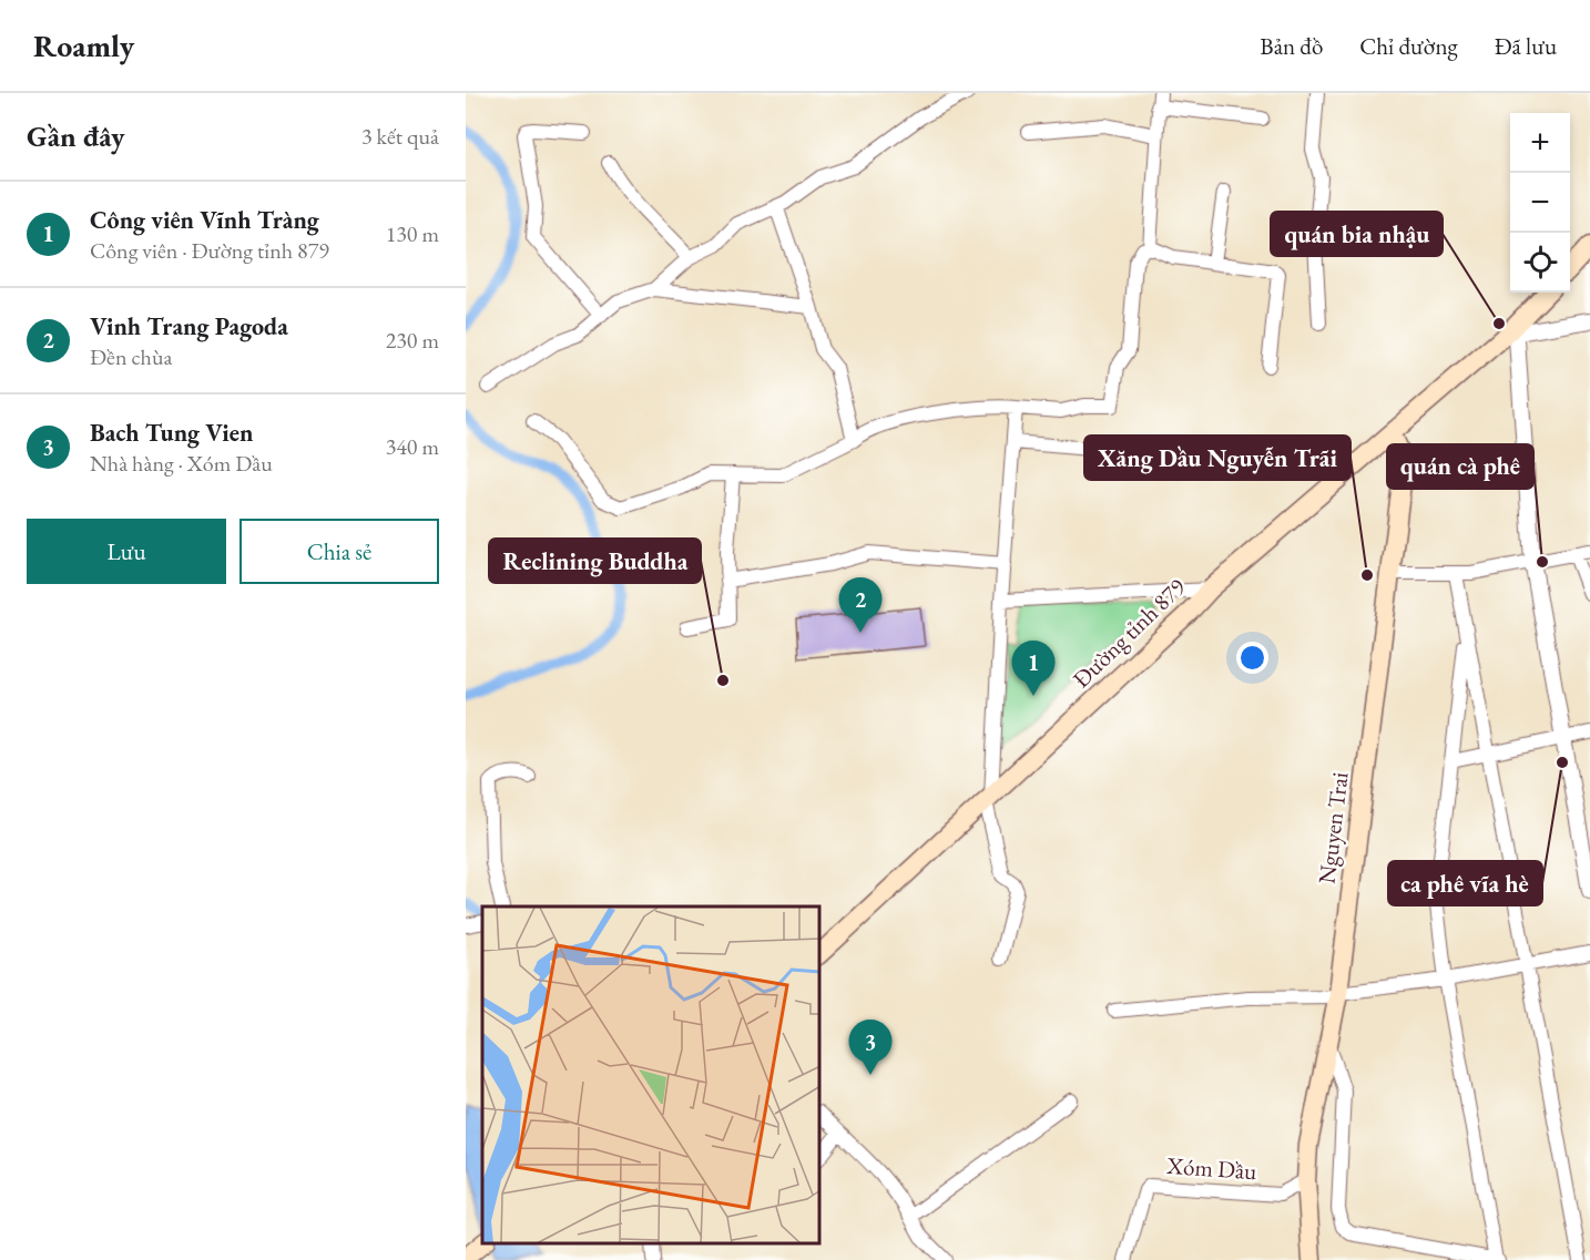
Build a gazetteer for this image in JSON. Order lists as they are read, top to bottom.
{
  "streets": {
    "main road": ["Đường tỉnh 879", "Nguyen Trai"],
    "street": ["Xóm Dầu"]
  },
  "crossings": [
    ["Đường tỉnh 879", "Nguyen Trai"],
    ["Nguyen Trai", "Xóm Dầu"]
  ],
  "places": [
    "quán bia nhậu",
    "quán cà phê",
    "Xăng Dầu Nguyễn Trãi",
    "Reclining Buddha",
    "ca phê vĩa hè"
  ],
  "page": {
    "header": "Roamly",
    "nav": ["Bản đồ", "Chỉ đường", "Đã lưu"],
    "heading": ["Gần đây", "3 kết quả"],
    "map_buttons": ["+", "−"],
    "list": [
      {
        "mark": "1",
        "name": "Công viên Vĩnh Tràng",
        "note": "Công viên · Đường tỉnh 879",
        "value": "130 m"
      },
      {
        "mark": "2",
        "name": "Vinh Trang Pagoda",
        "note": "Đền chùa",
        "value": "230 m"
      },
      {
        "mark": "3",
        "name": "Bach Tung Vien",
        "note": "Nhà hàng · Xóm Dầu",
        "value": "340 m"
      }
    ],
    "buttons": ["Lưu", "Chia sẻ"],
    "pins": ["2", "1", "3"]
  }
}
